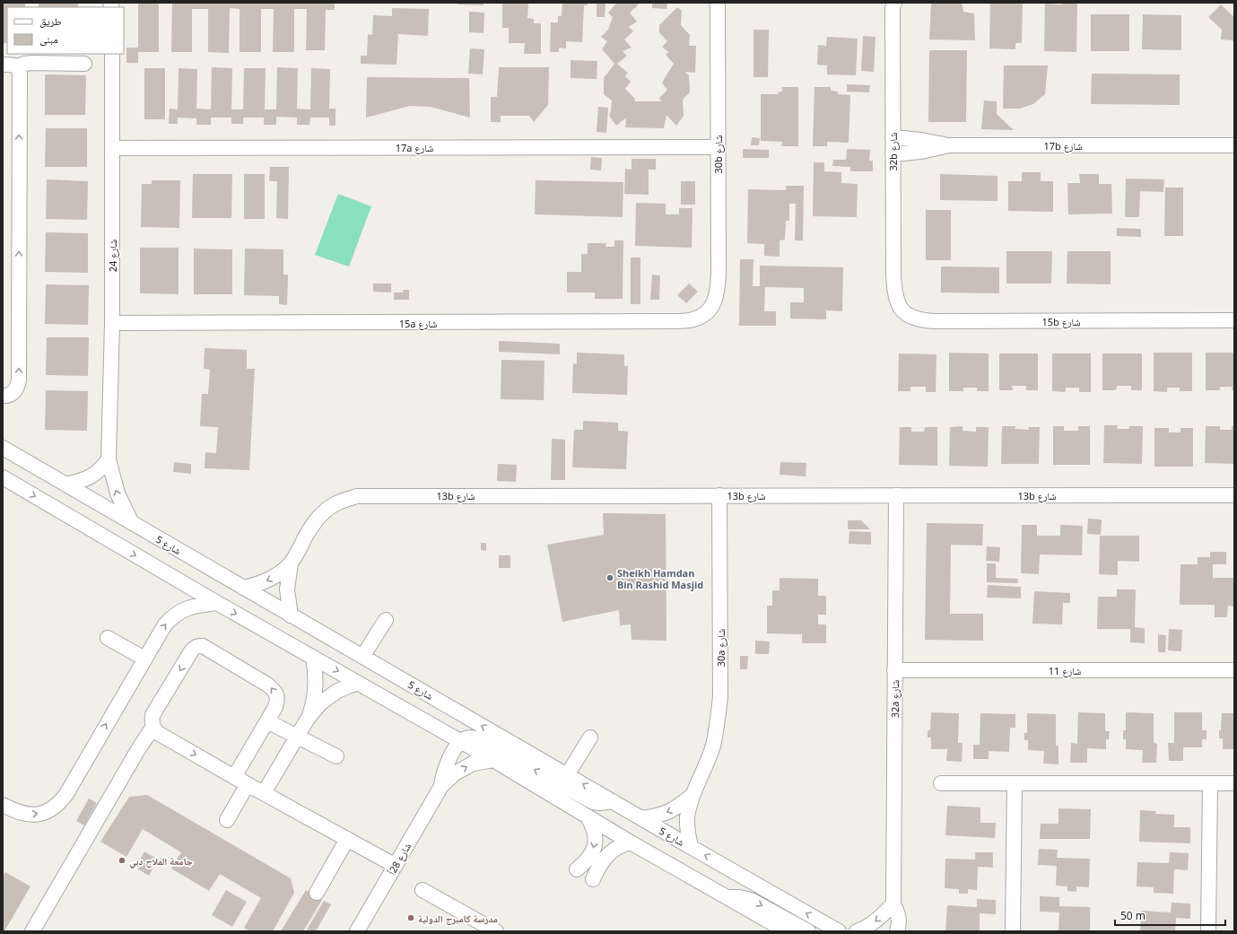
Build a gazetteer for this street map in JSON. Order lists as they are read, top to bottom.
{
  "streets": {
    "street": [
      "17b شارع",
      "17a شارع",
      "32b شارع",
      "30b شارع",
      "شارع 24",
      "15b شارع",
      "15a شارع",
      "13b شارع",
      "شارع 5",
      "30a شارع",
      "شارع 11",
      "32a شارع",
      "شارع 28أ"
    ]
  },
  "crossings": [
    ["17b شارع", "32b شارع"],
    ["17a شارع", "30b شارع"],
    ["17a شارع", "شارع 24"],
    ["32b شارع", "15b شارع"],
    ["30b شارع", "15a شارع"],
    ["شارع 24", "15a شارع"],
    ["شارع 24", "شارع 5"],
    ["13b شارع", "شارع 5"],
    ["13b شارع", "30a شارع"],
    ["13b شارع", "32a شارع"],
    ["شارع 5", "30a شارع"],
    ["شارع 11", "32a شارع"]
  ],
  "places": ["Sheikh Hamdan Bin Rashid Masjid", "جامعة الفلاح دبي", "مدرسة كامبرج الدولية"],
  "legend": ["طريق", "مبنى"],
  "scale_bar": "50 m"
}
